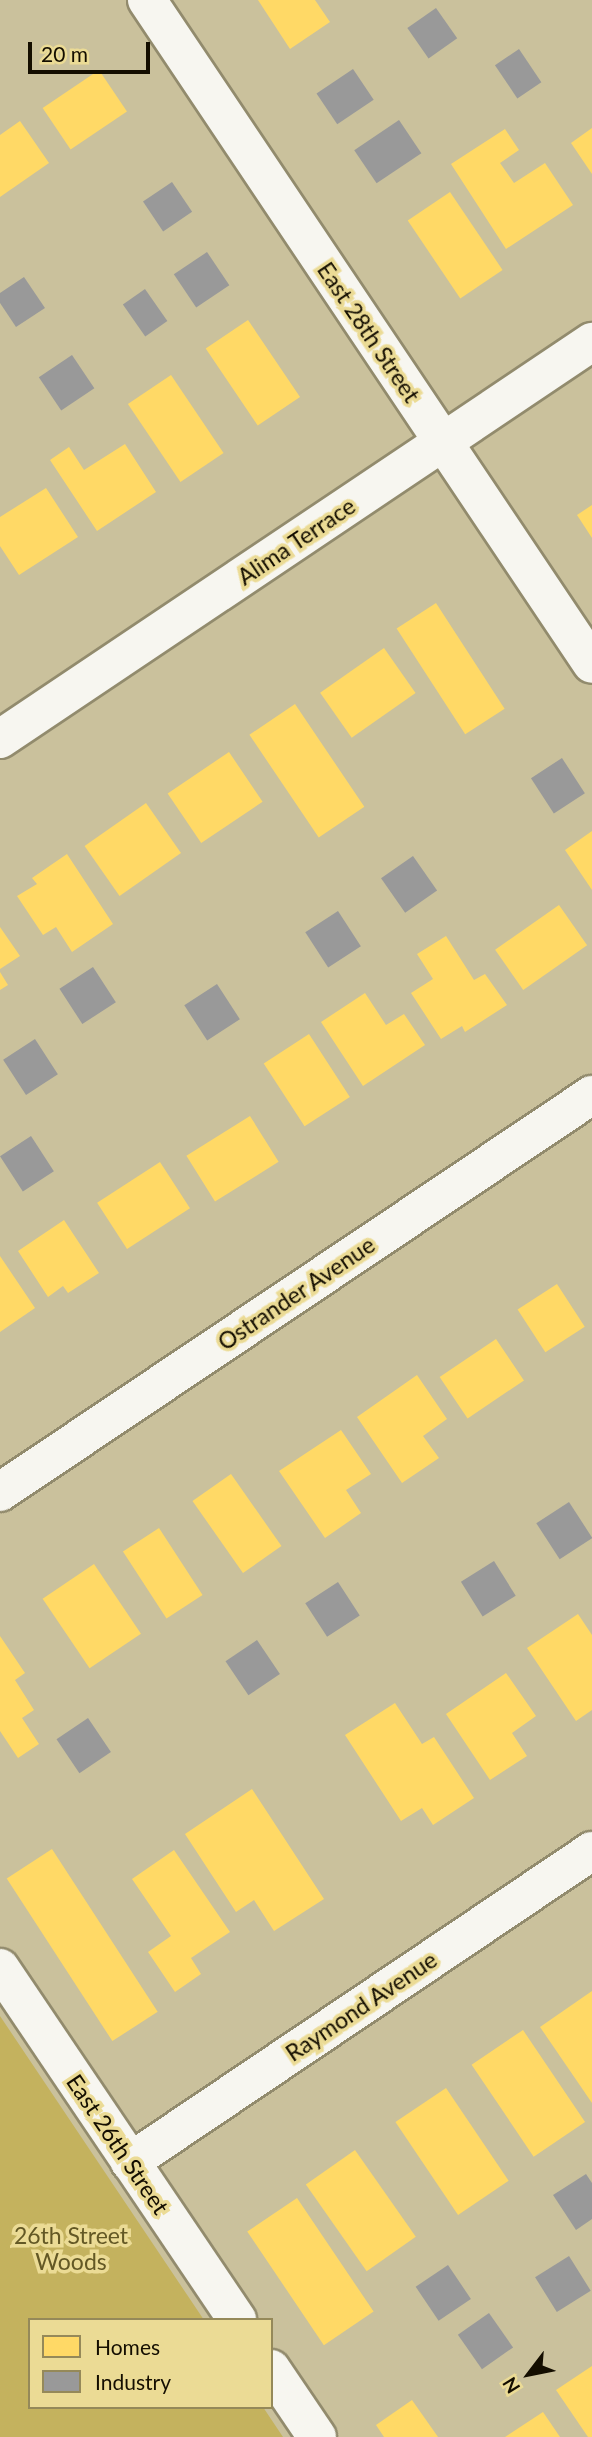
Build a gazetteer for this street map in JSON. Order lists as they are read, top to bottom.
{
  "streets": {
    "street": [
      "East 28th Street",
      "Alima Terrace",
      "Ostrander Avenue",
      "Raymond Avenue",
      "East 26th Street"
    ]
  },
  "crossings": [
    ["East 28th Street", "Alima Terrace"],
    ["Raymond Avenue", "East 26th Street"]
  ],
  "parks": ["26th Street Woods"],
  "legend": ["Homes", "Industry"],
  "scale_bar": "20 m",
  "north": "bottom left"
}
